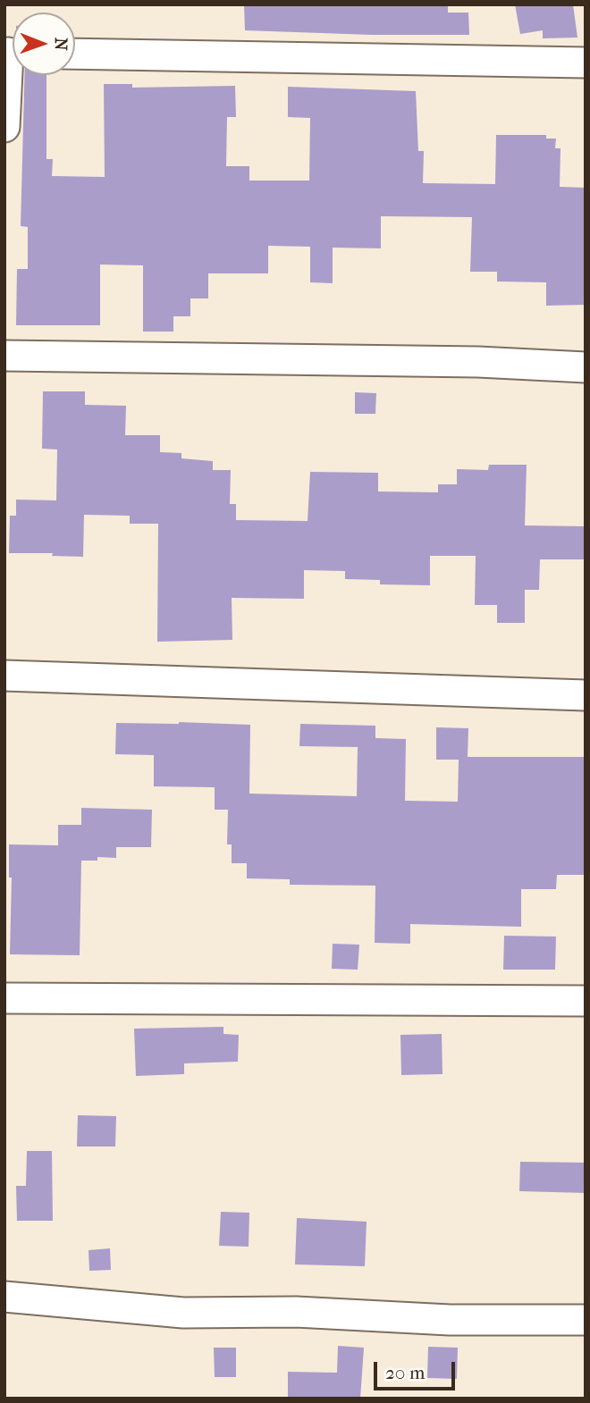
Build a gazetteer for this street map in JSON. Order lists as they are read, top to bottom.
{
  "scale_bar": "20 m",
  "north": "right"
}
